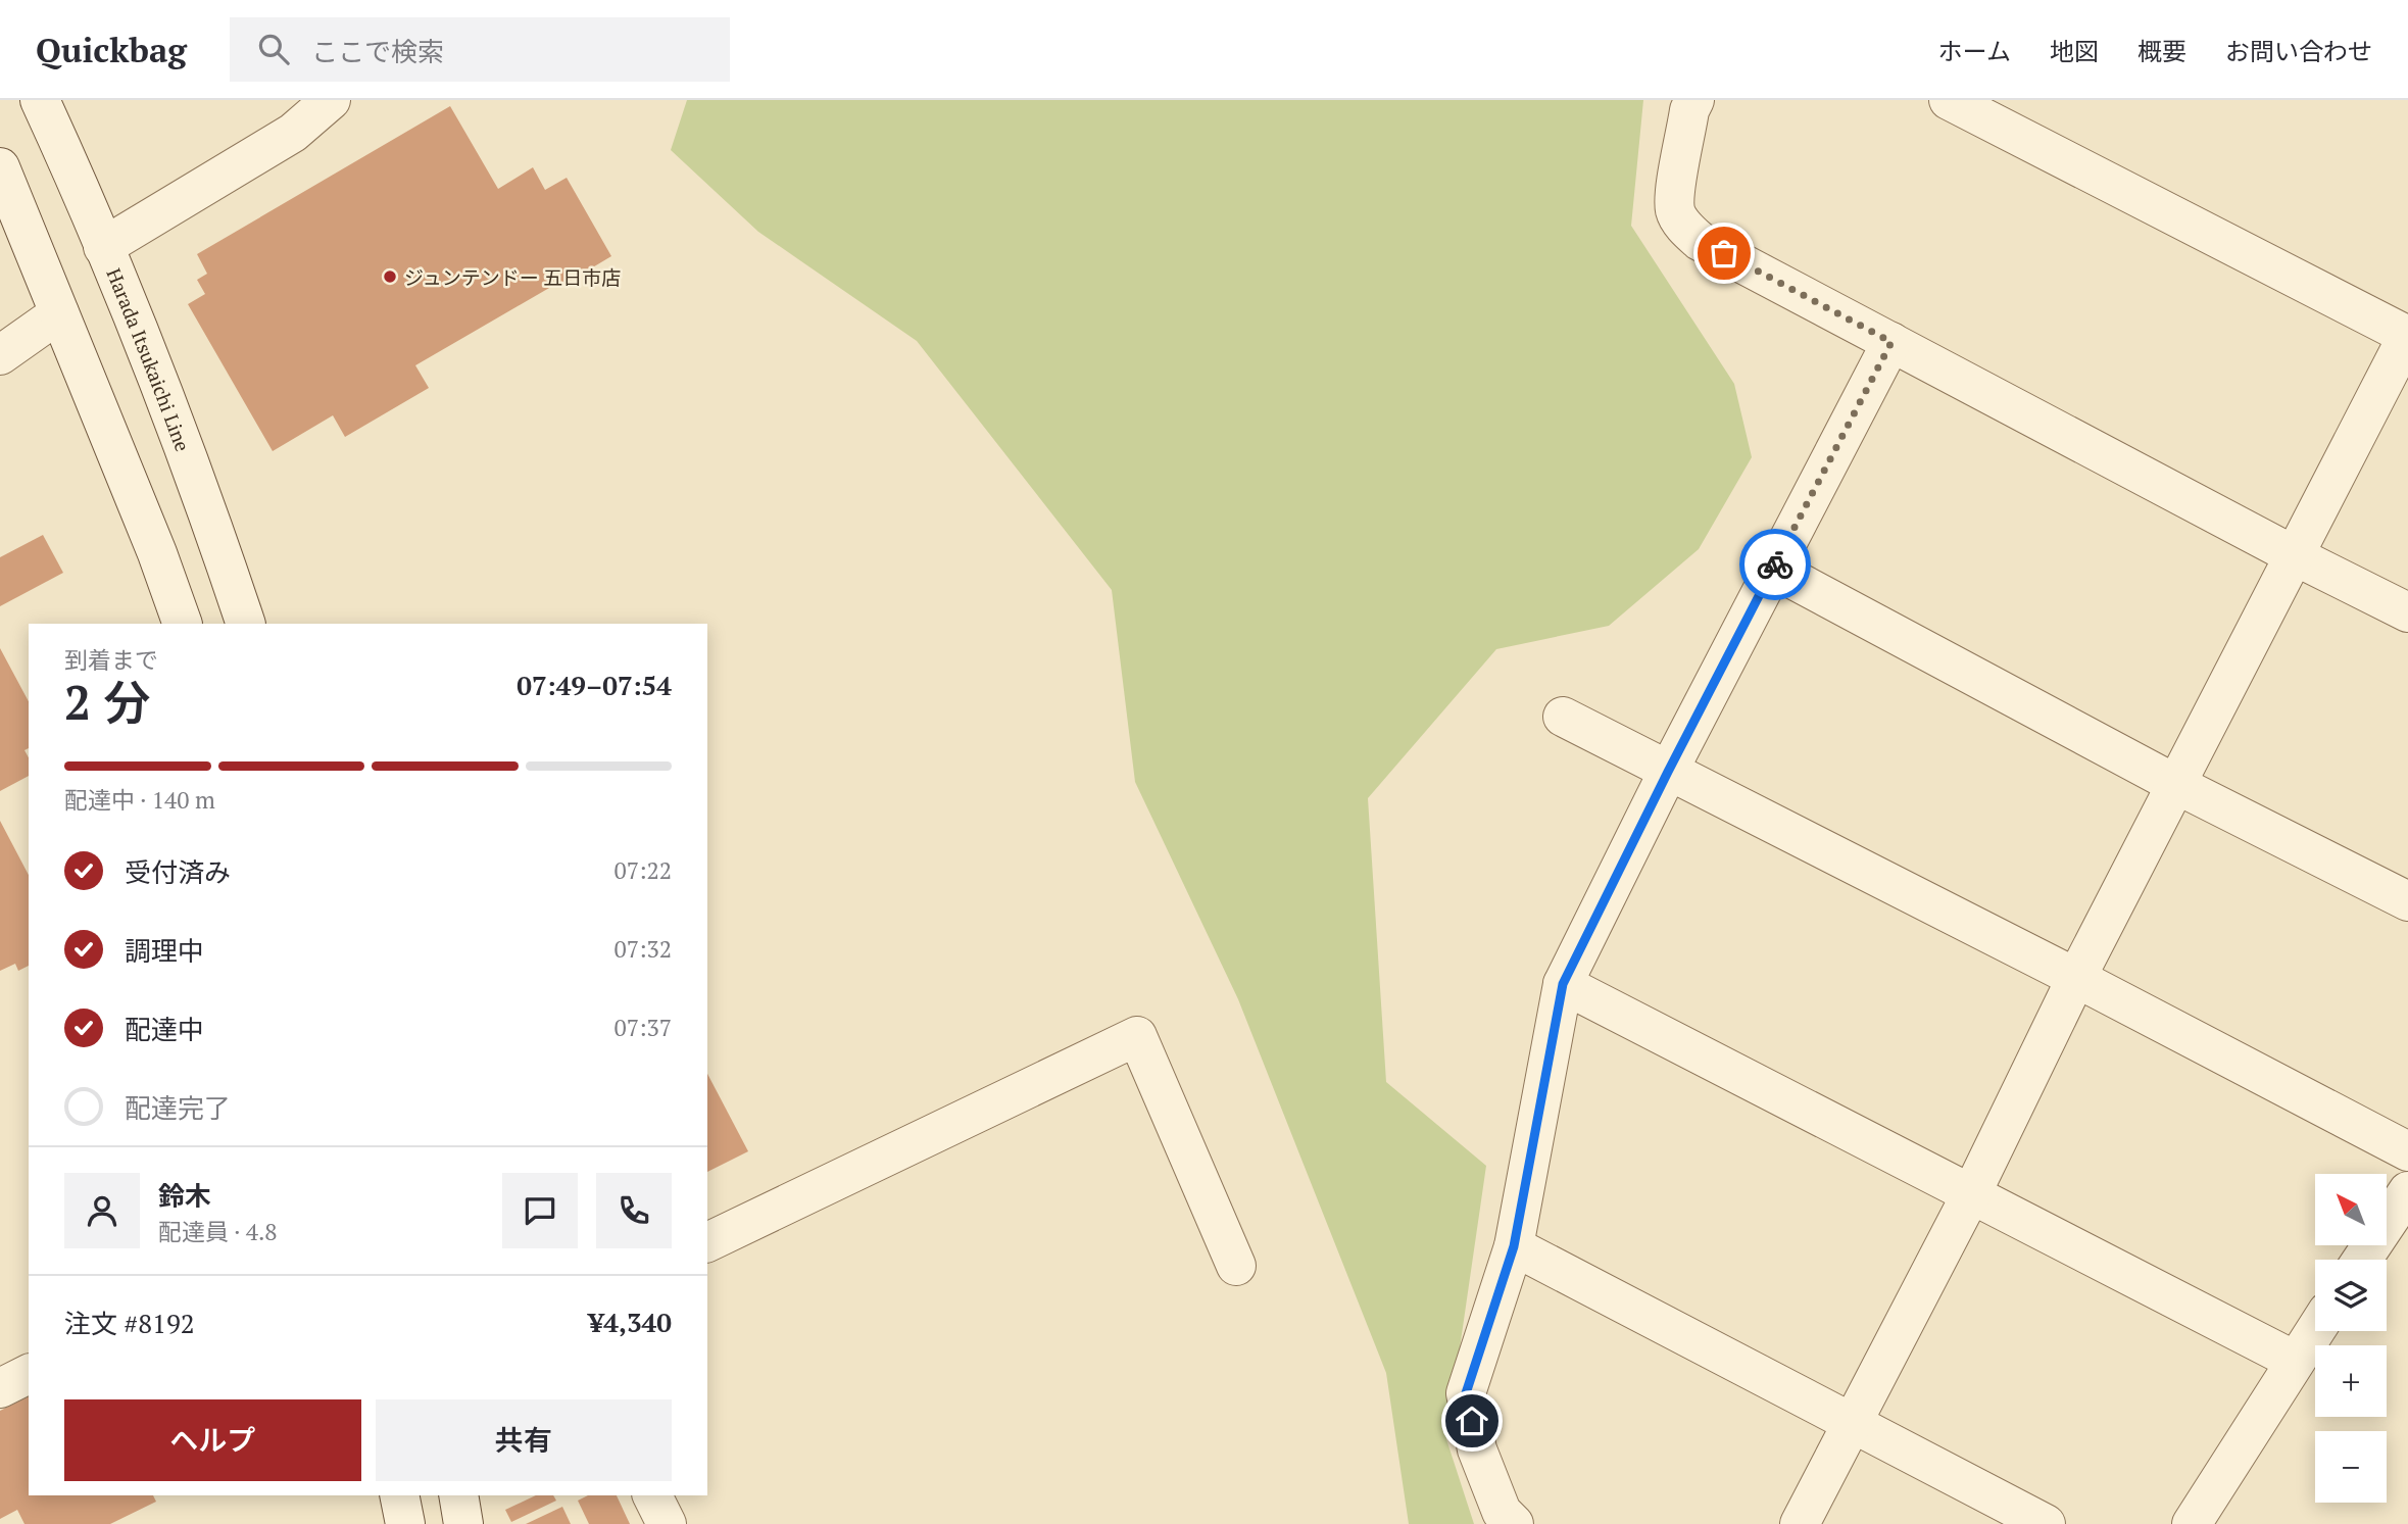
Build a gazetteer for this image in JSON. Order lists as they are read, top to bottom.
{
  "streets": {
    "street": ["Harada Itsukaichi Line"]
  },
  "places": ["ジュンテンドー 五日市店"],
  "north": "top left",
  "page": {
    "header": "Quickbag",
    "search": "ここで検索",
    "nav": [
      "ホーム",
      "地図",
      "概要",
      "お問い合わせ"
    ],
    "heading": ["2 分", "到着まで", "07:49–07:54"],
    "panel": [
      "鈴木",
      "配達員 · 4.8",
      "注文 #8192",
      "¥4,340"
    ],
    "bar": "配達中 · 140 m",
    "list": [
      ["受付済み", "07:22"],
      ["調理中", "07:32"],
      ["配達中", "07:37"],
      "配達完了"
    ],
    "map_buttons": ["+", "−"],
    "buttons": ["ヘルプ", "共有"]
  }
}
